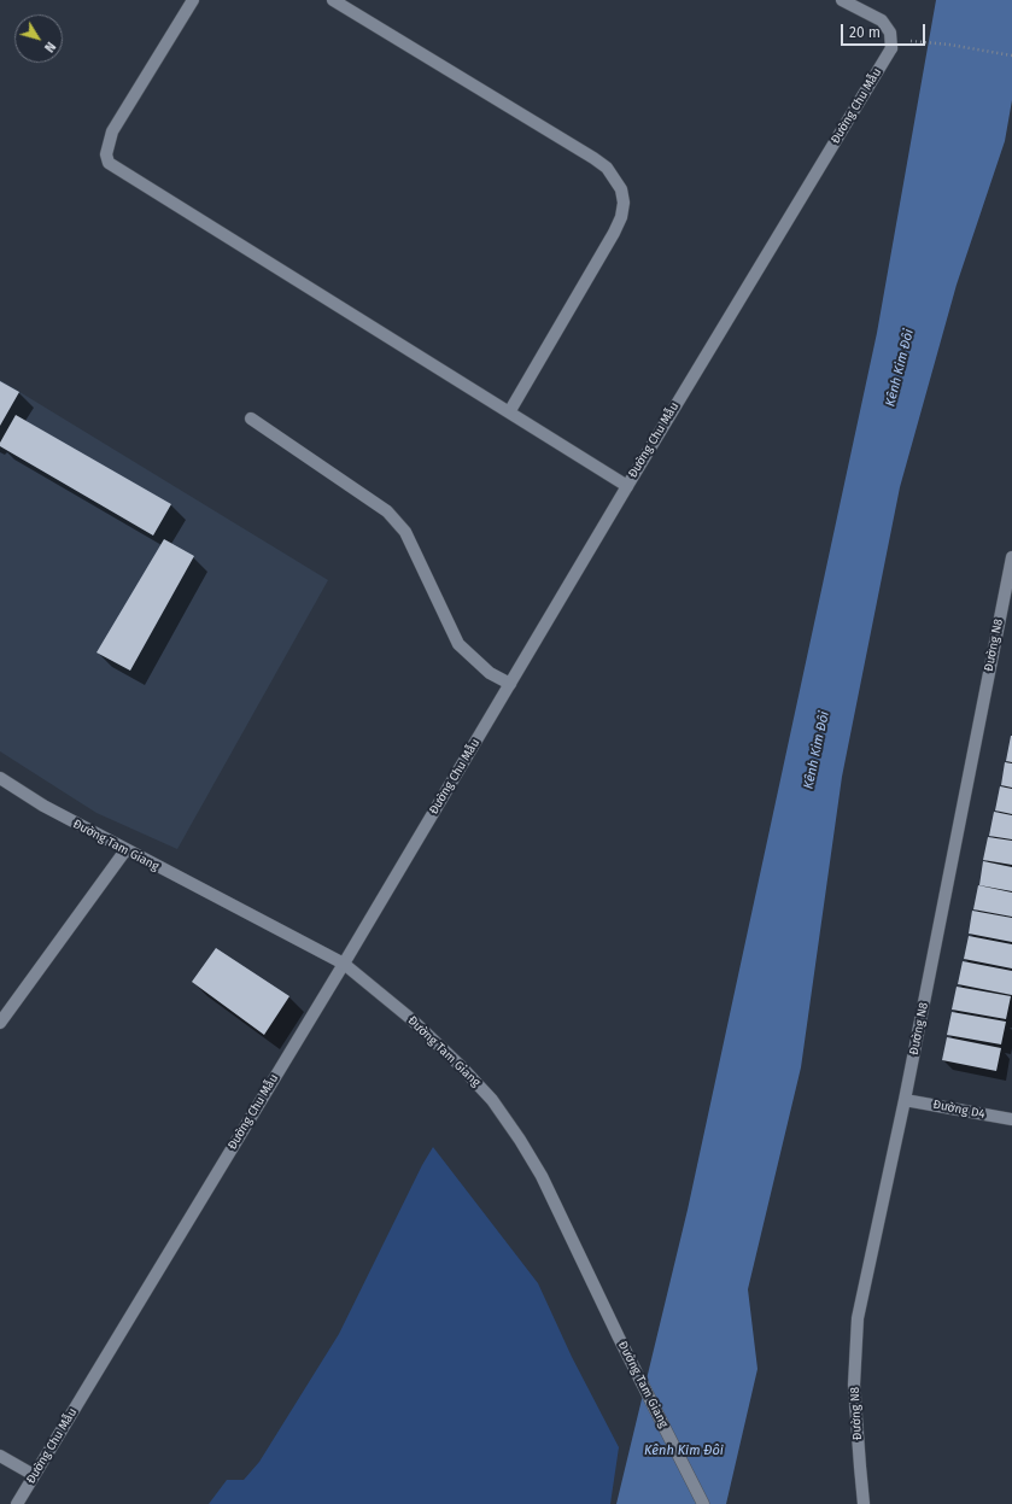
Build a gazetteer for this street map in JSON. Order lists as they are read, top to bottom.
{
  "streets": {
    "street": [
      "Đường Chu Mẫu",
      "Đường N8",
      "Đường Tam Giang",
      "Đường D4"
    ]
  },
  "crossings": [
    ["Đường Chu Mẫu", "Đường Tam Giang"],
    ["Đường N8", "Đường D4"]
  ],
  "water": ["Kênh Kim Đôi"],
  "scale_bar": "20 m",
  "north": "bottom right"
}
